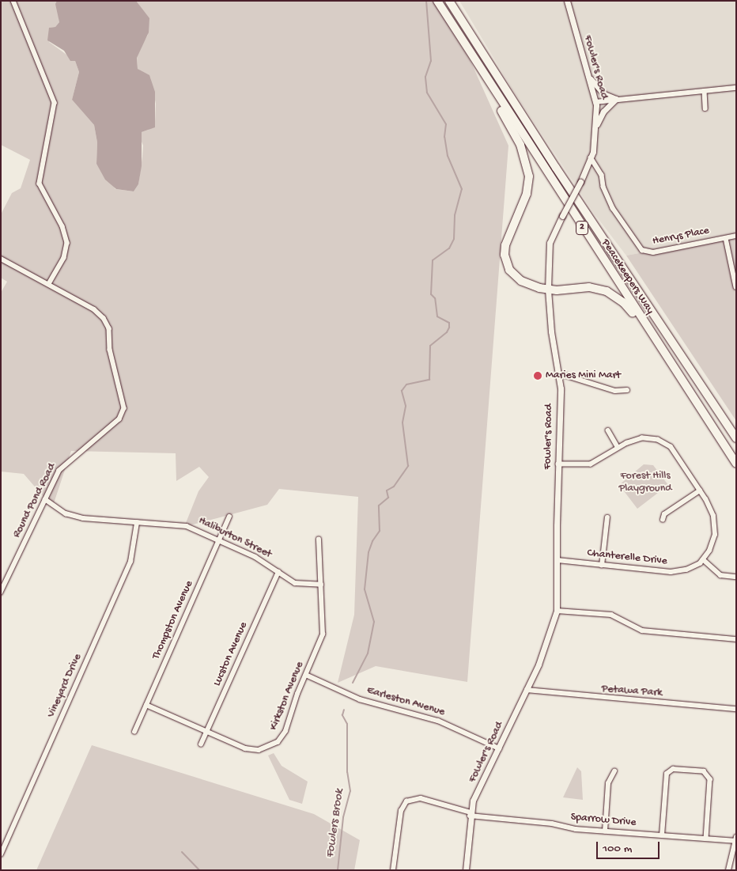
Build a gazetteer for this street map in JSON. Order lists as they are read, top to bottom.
{
  "streets": {
    "highway": ["2", "Peacekeepers Way"],
    "street": [
      "Fowler's Road",
      "Henrys Place",
      "Round Pond Road",
      "Haliburton Street",
      "Chanterelle Drive",
      "Thompston Avenue",
      "Lucston Avenue",
      "Vineyard Drive",
      "Petawa Park",
      "Kirkston Avenue",
      "Earleston Avenue",
      "Sparrow Drive"
    ]
  },
  "crossings": [
    ["Fowler's Road", "Henrys Place"],
    ["Fowler's Road", "Chanterelle Drive"],
    ["Fowler's Road", "Petawa Park"],
    ["Fowler's Road", "Earleston Avenue"],
    ["Fowler's Road", "Sparrow Drive"],
    ["Round Pond Road", "Haliburton Street"],
    ["Haliburton Street", "Thompston Avenue"],
    ["Haliburton Street", "Lucston Avenue"],
    ["Haliburton Street", "Vineyard Drive"],
    ["Haliburton Street", "Kirkston Avenue"],
    ["Thompston Avenue", "Kirkston Avenue"],
    ["Lucston Avenue", "Kirkston Avenue"],
    ["Kirkston Avenue", "Earleston Avenue"]
  ],
  "water": ["Fowlers Brook"],
  "parks": ["Forest Hills Playground"],
  "places": ["Maries Mini Mart"],
  "scale_bar": "100 m"
}
